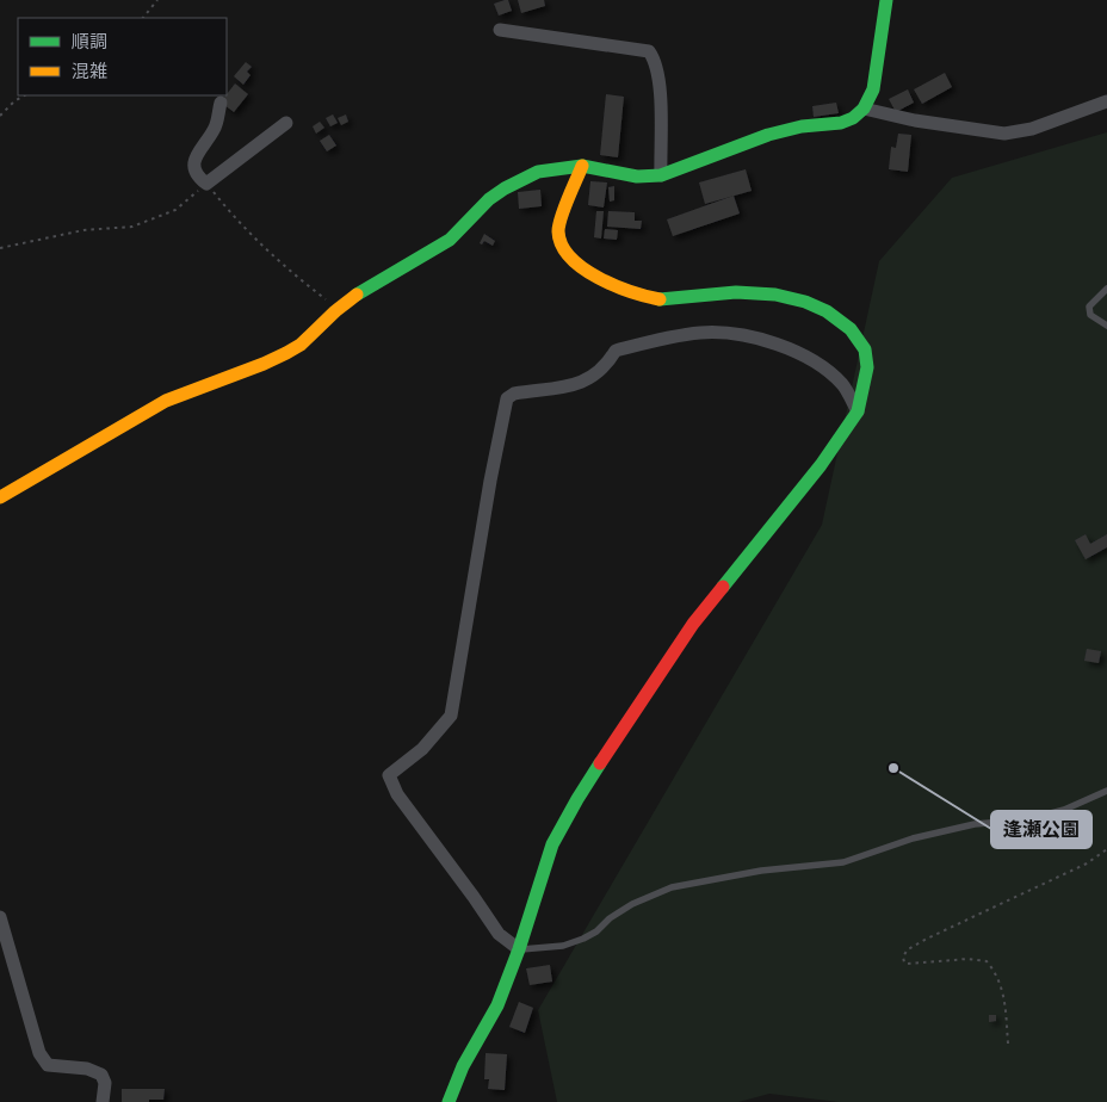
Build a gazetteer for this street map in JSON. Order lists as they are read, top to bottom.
{
  "places": ["逢瀬公園"],
  "legend": ["順調", "混雑"]
}
